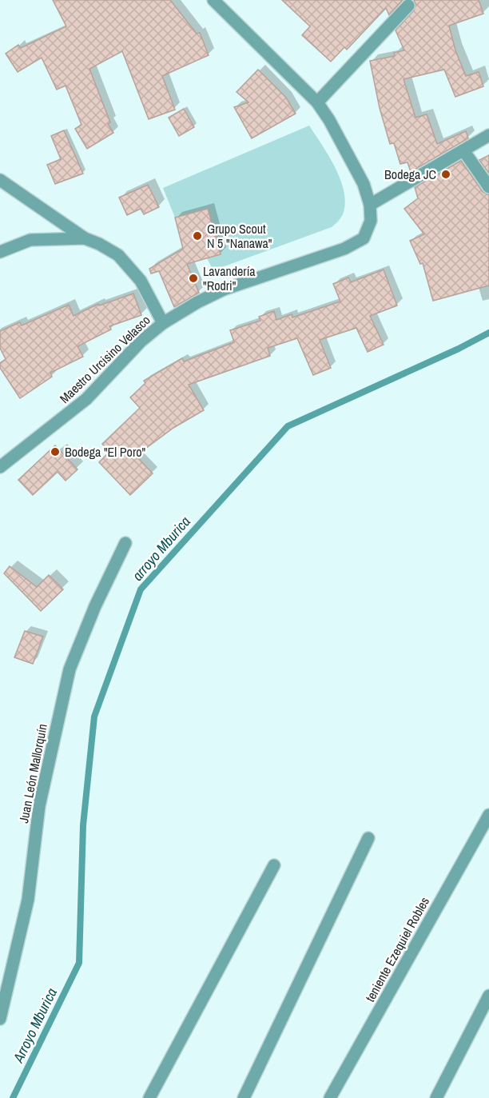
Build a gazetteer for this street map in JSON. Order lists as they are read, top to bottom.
{
  "streets": {
    "street": ["Maestro Urcisino Velasco", "Juan León Mallorquín", "teniente Ezequiel Robles"]
  },
  "water": ["arroyo Mburica", "Arroyo Mburica"],
  "places": [
    "Bodega JC",
    "Grupo Scout N 5 \"Nanawa\"",
    "Lavandería \"Rodri\"",
    "Bodega \"El Poro\""
  ]
}
